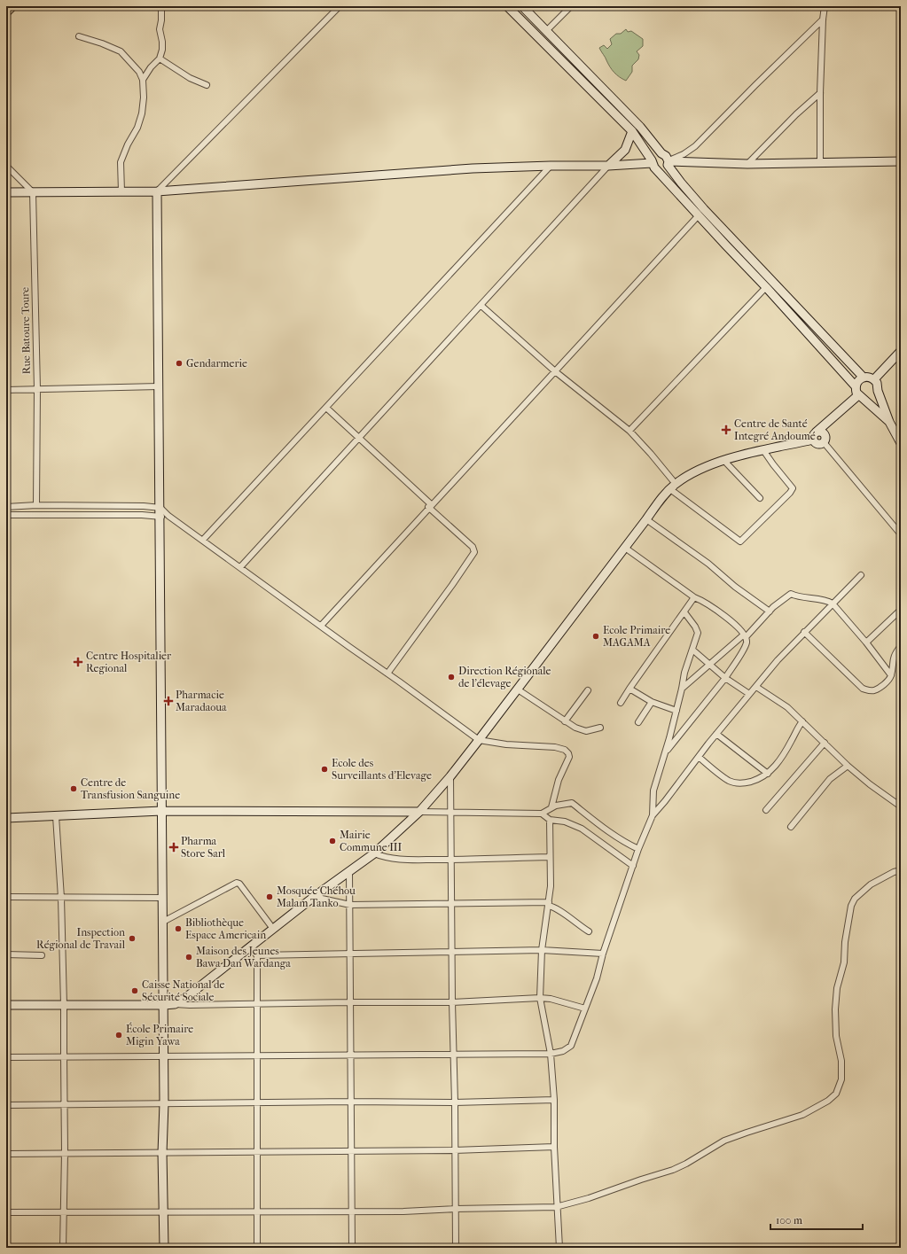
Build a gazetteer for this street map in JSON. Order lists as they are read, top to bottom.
{
  "streets": {
    "street": ["Rue Batoure Toure"]
  },
  "places": {
    "other": [
      "Gendarmerie",
      "Ecole Primaire MAGAMA",
      "Direction Régionale de l'élevage",
      "Ecole des Surveillants d'Elevage",
      "Centre de Transfusion Sanguine",
      "Mairie Commune III",
      "Mosquée Chéhou Malam Tanko",
      "Bibliothèque Espace Americain",
      "Inspection Régional de Travail",
      "Maison des Jeunes Bawa Dan Wardanga",
      "Caisse National de Sécurité Sociale",
      "École Primaire Migin Yawa"
    ],
    "health": [
      "Centre de Santé Integré Andoumé",
      "Centre Hospitalier Regional",
      "Pharmacie Maradaoua",
      "Pharma Store Sarl"
    ]
  },
  "scale_bar": "100 m"
}
